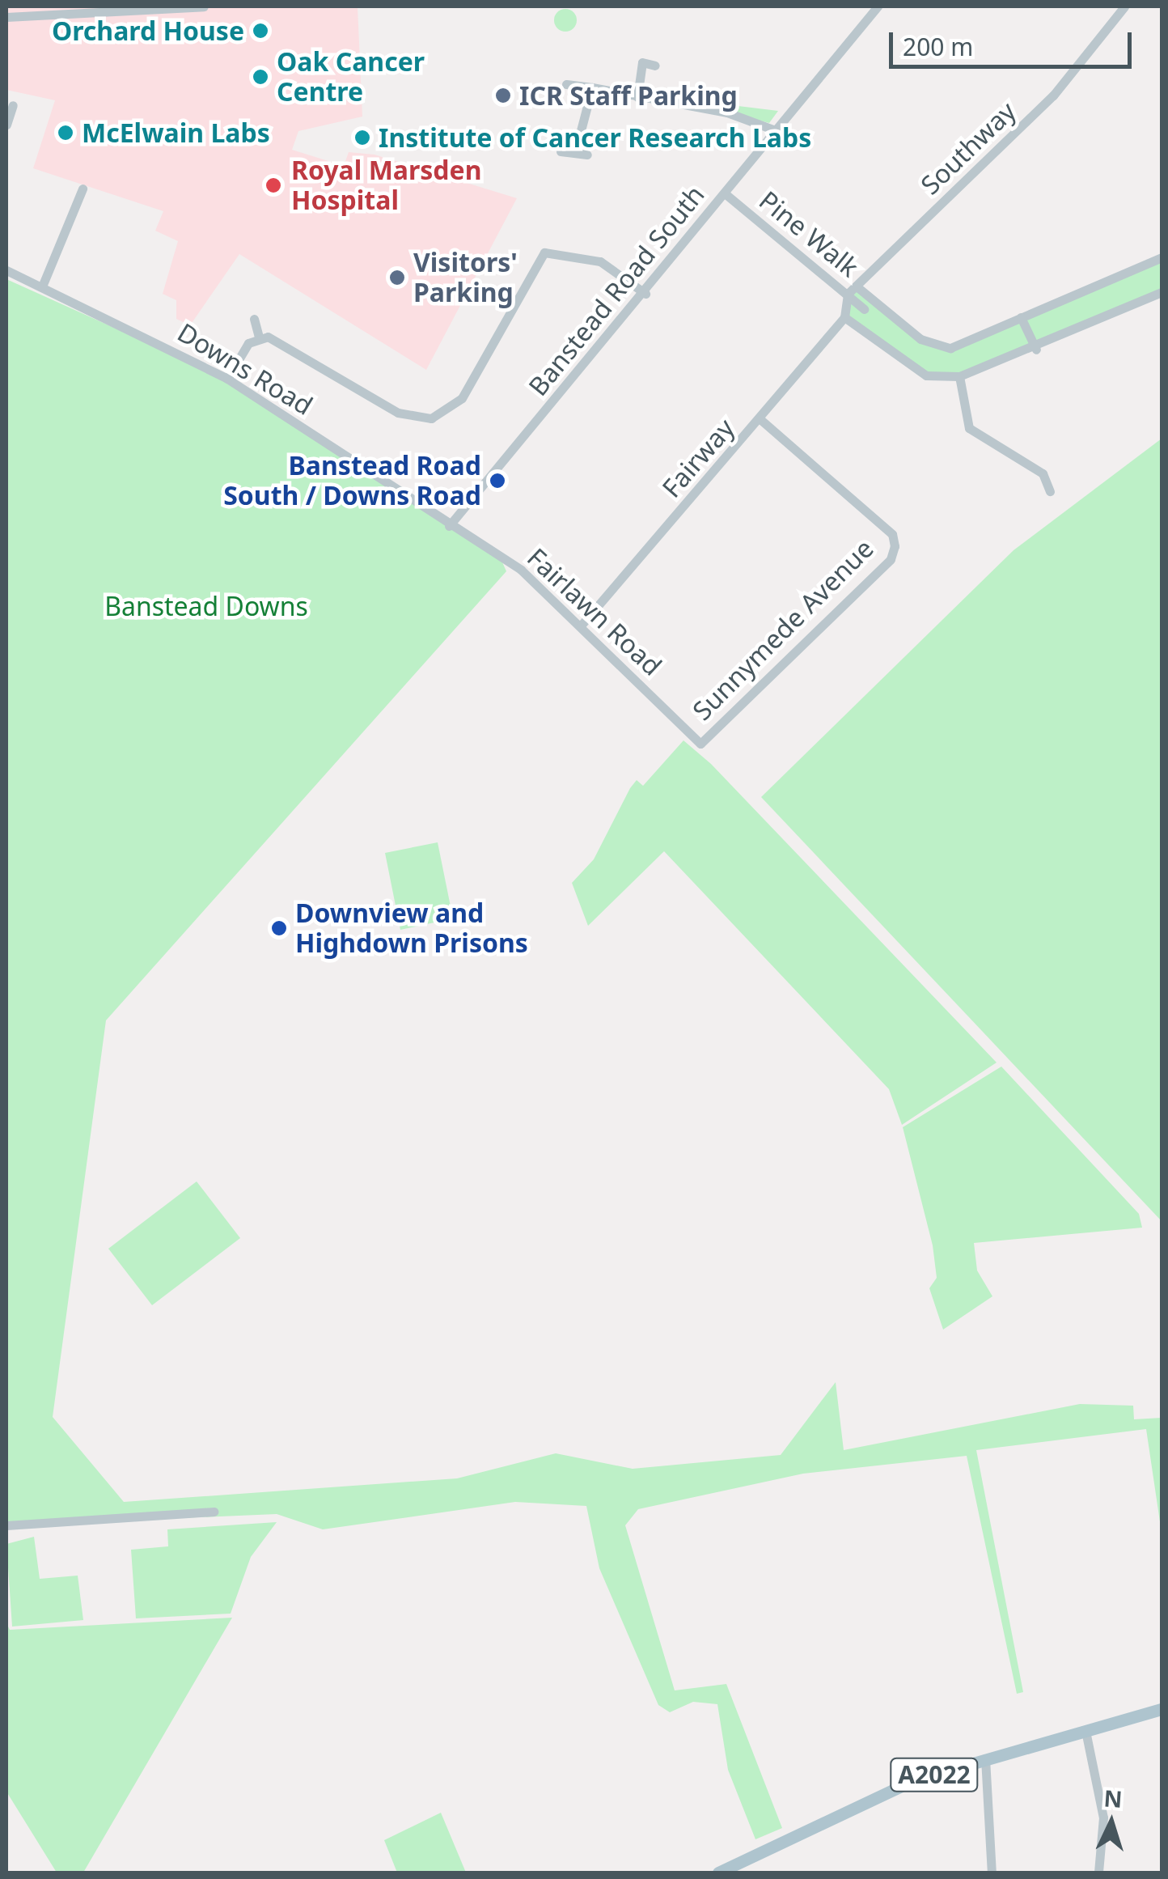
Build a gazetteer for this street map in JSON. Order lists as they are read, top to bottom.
{
  "streets": {
    "main road": ["A2022"],
    "street": [
      "Southway",
      "Pine Walk",
      "Banstead Road South",
      "Downs Road",
      "Fairway",
      "Fairlawn Road",
      "Sunnymede Avenue"
    ]
  },
  "crossings": [
    ["Southway", "Pine Walk"],
    ["Pine Walk", "Banstead Road South"],
    ["Pine Walk", "Fairway"],
    ["Banstead Road South", "Downs Road"],
    ["Banstead Road South", "Fairlawn Road"],
    ["Downs Road", "Fairlawn Road"],
    ["Fairway", "Fairlawn Road"],
    ["Fairway", "Sunnymede Avenue"],
    ["Fairlawn Road", "Sunnymede Avenue"]
  ],
  "parks": ["Banstead Downs"],
  "places": [
    "Orchard House",
    "Oak Cancer Centre",
    "ICR Staff Parking",
    "McElwain Labs",
    "Institute of Cancer Research Labs",
    "Royal Marsden Hospital",
    "Visitors' Parking",
    "Banstead Road South / Downs Road",
    "Downview and Highdown Prisons"
  ],
  "scale_bar": "200 m",
  "north": "top"
}
